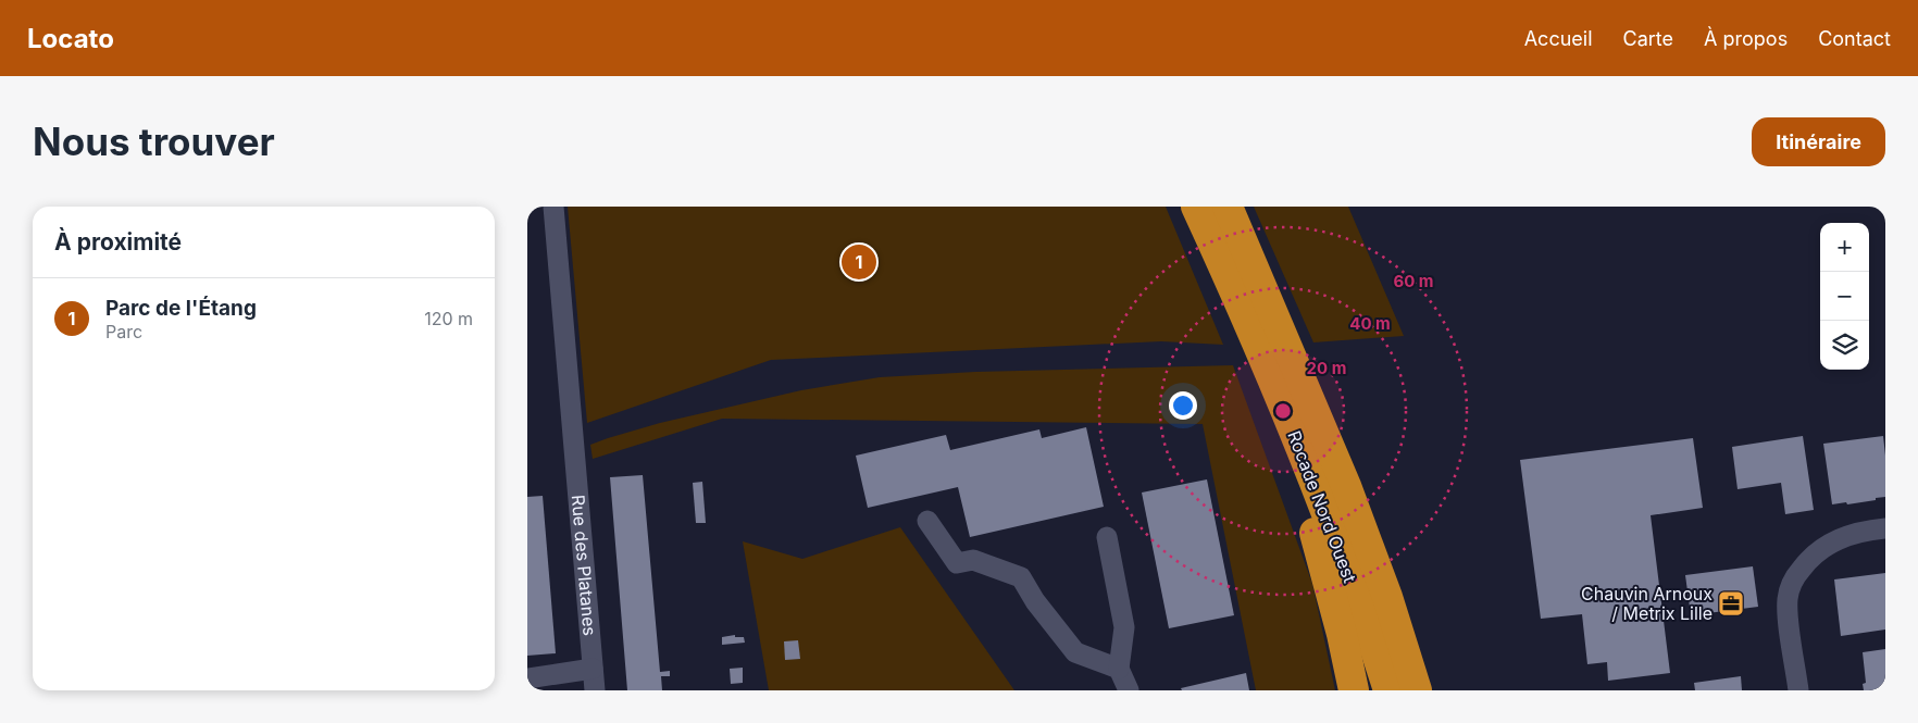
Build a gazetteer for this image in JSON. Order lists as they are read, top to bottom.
{
  "streets": {
    "highway": ["Rocade Nord Ouest"],
    "street": ["Rue des Platanes"]
  },
  "places": {
    "office": ["Chauvin Arnoux / Metrix Lille"]
  },
  "page": {
    "header": "Locato",
    "nav": [
      "Accueil",
      "Carte",
      "À propos",
      "Contact"
    ],
    "buttons": "Itinéraire",
    "title": "Nous trouver",
    "heading": "À proximité",
    "map_buttons": ["+", "−"],
    "pins": "1",
    "list": [
      {
        "mark": "1",
        "name": "Parc de l'Étang",
        "note": "Parc",
        "value": "120 m"
      }
    ]
  },
  "rings": ["60 m", "40 m", "20 m"]
}
